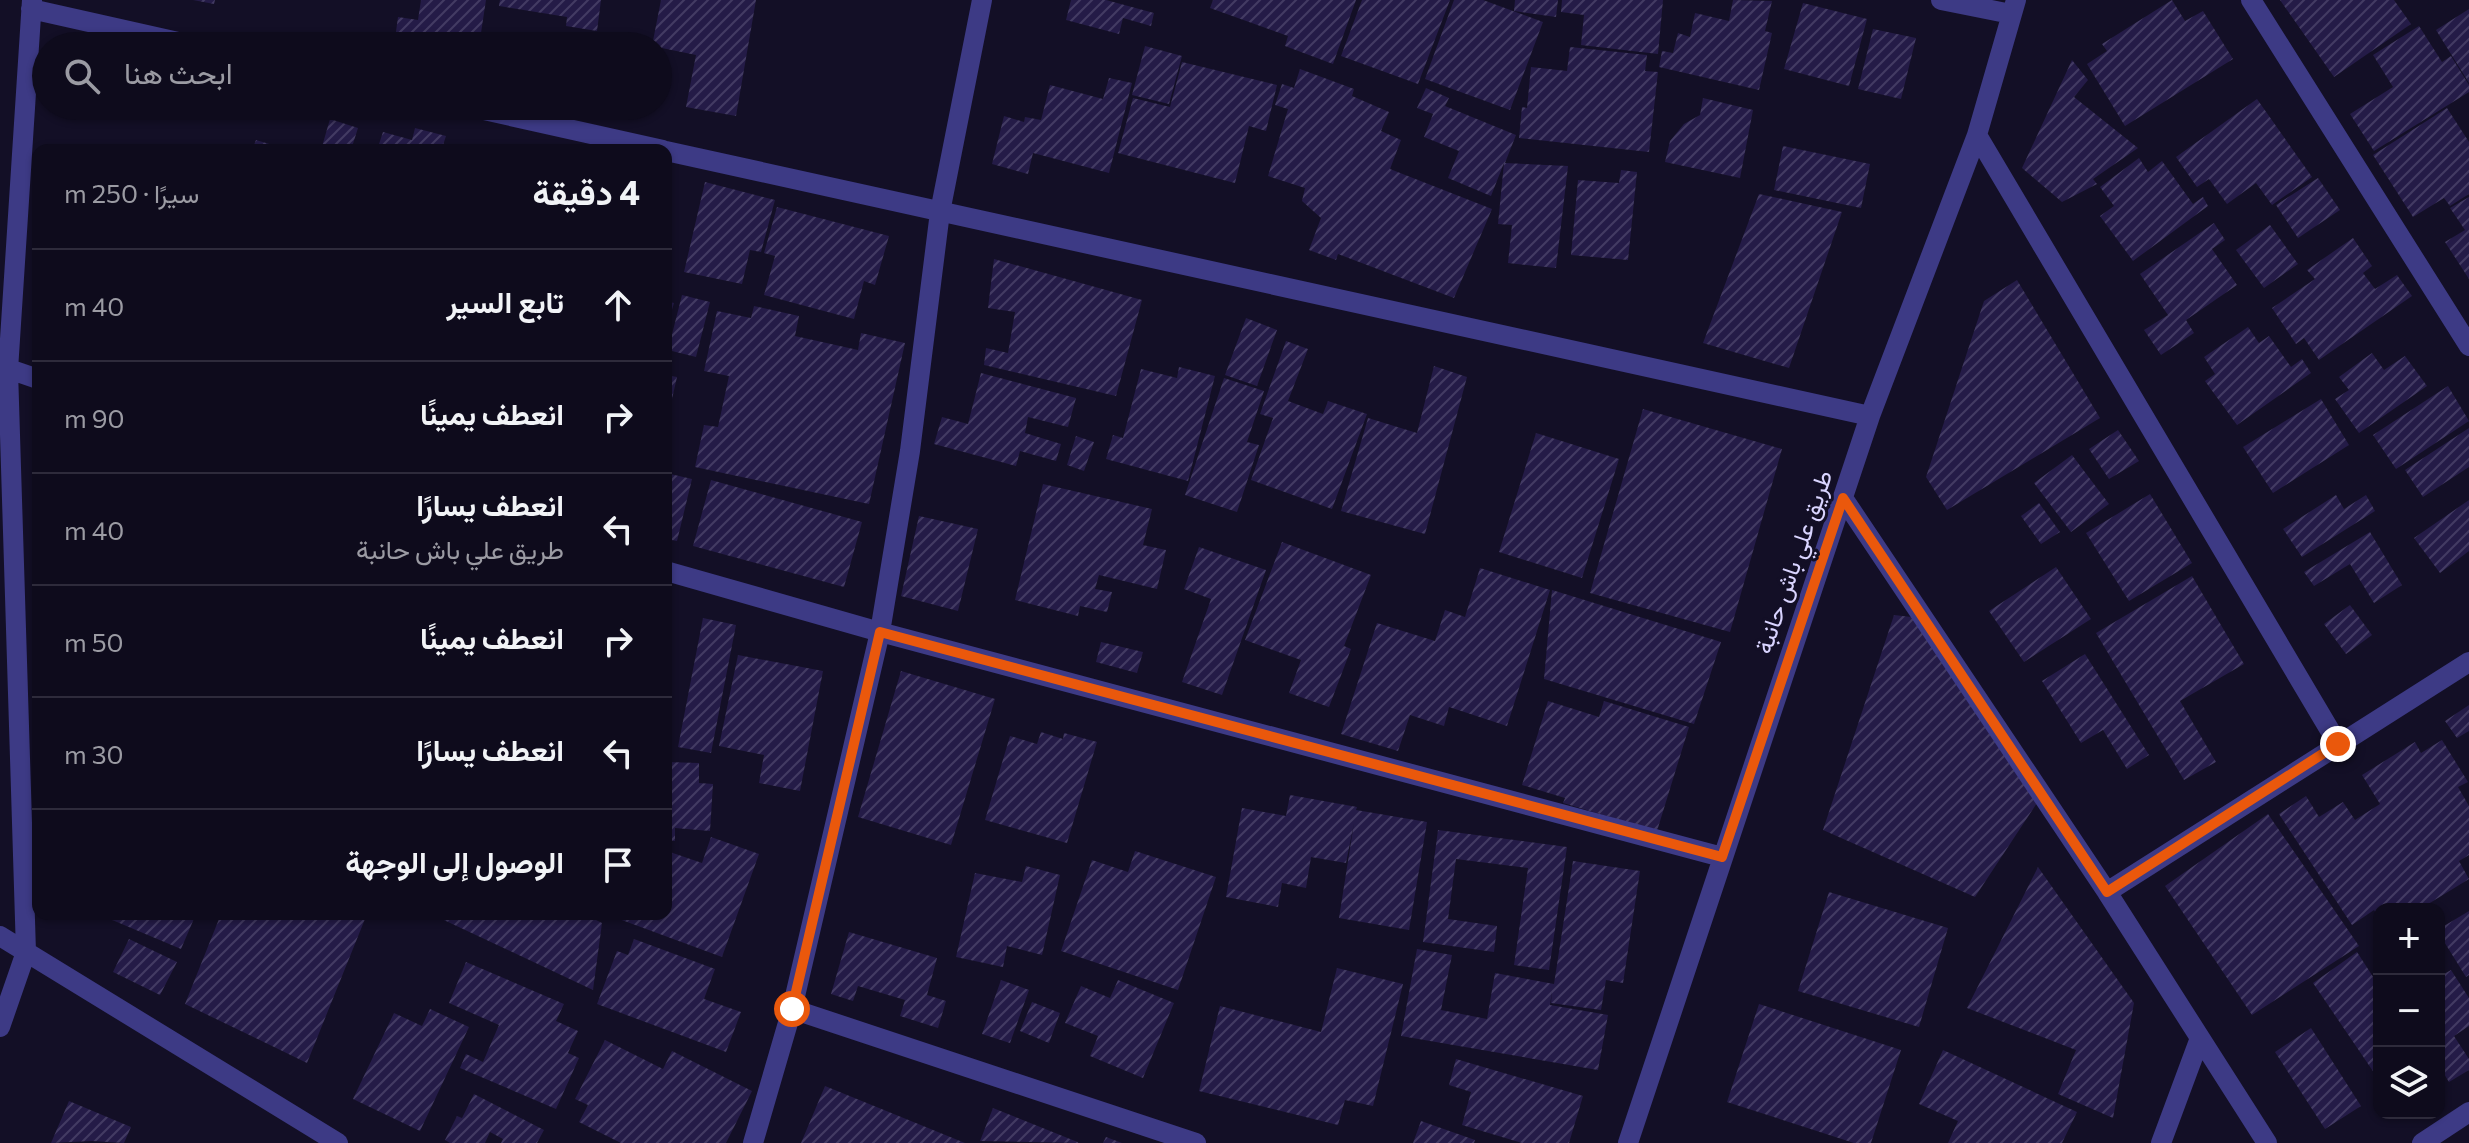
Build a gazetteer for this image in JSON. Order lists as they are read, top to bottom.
{
  "streets": {
    "street": ["طريق علي باش حانبة"]
  },
  "page": {
    "search": "ابحث هنا",
    "heading": ["4 دقيقة", "سيرًا · 250 m"],
    "list": [
      ["تابع السير", "40 m"],
      ["انعطف يمينًا", "90 m"],
      ["انعطف يسارًا", "طريق علي باش حانبة", "40 m"],
      ["انعطف يمينًا", "50 m"],
      ["انعطف يسارًا", "30 m"],
      "الوصول إلى الوجهة"
    ],
    "map_buttons": ["+", "−"]
  }
}
